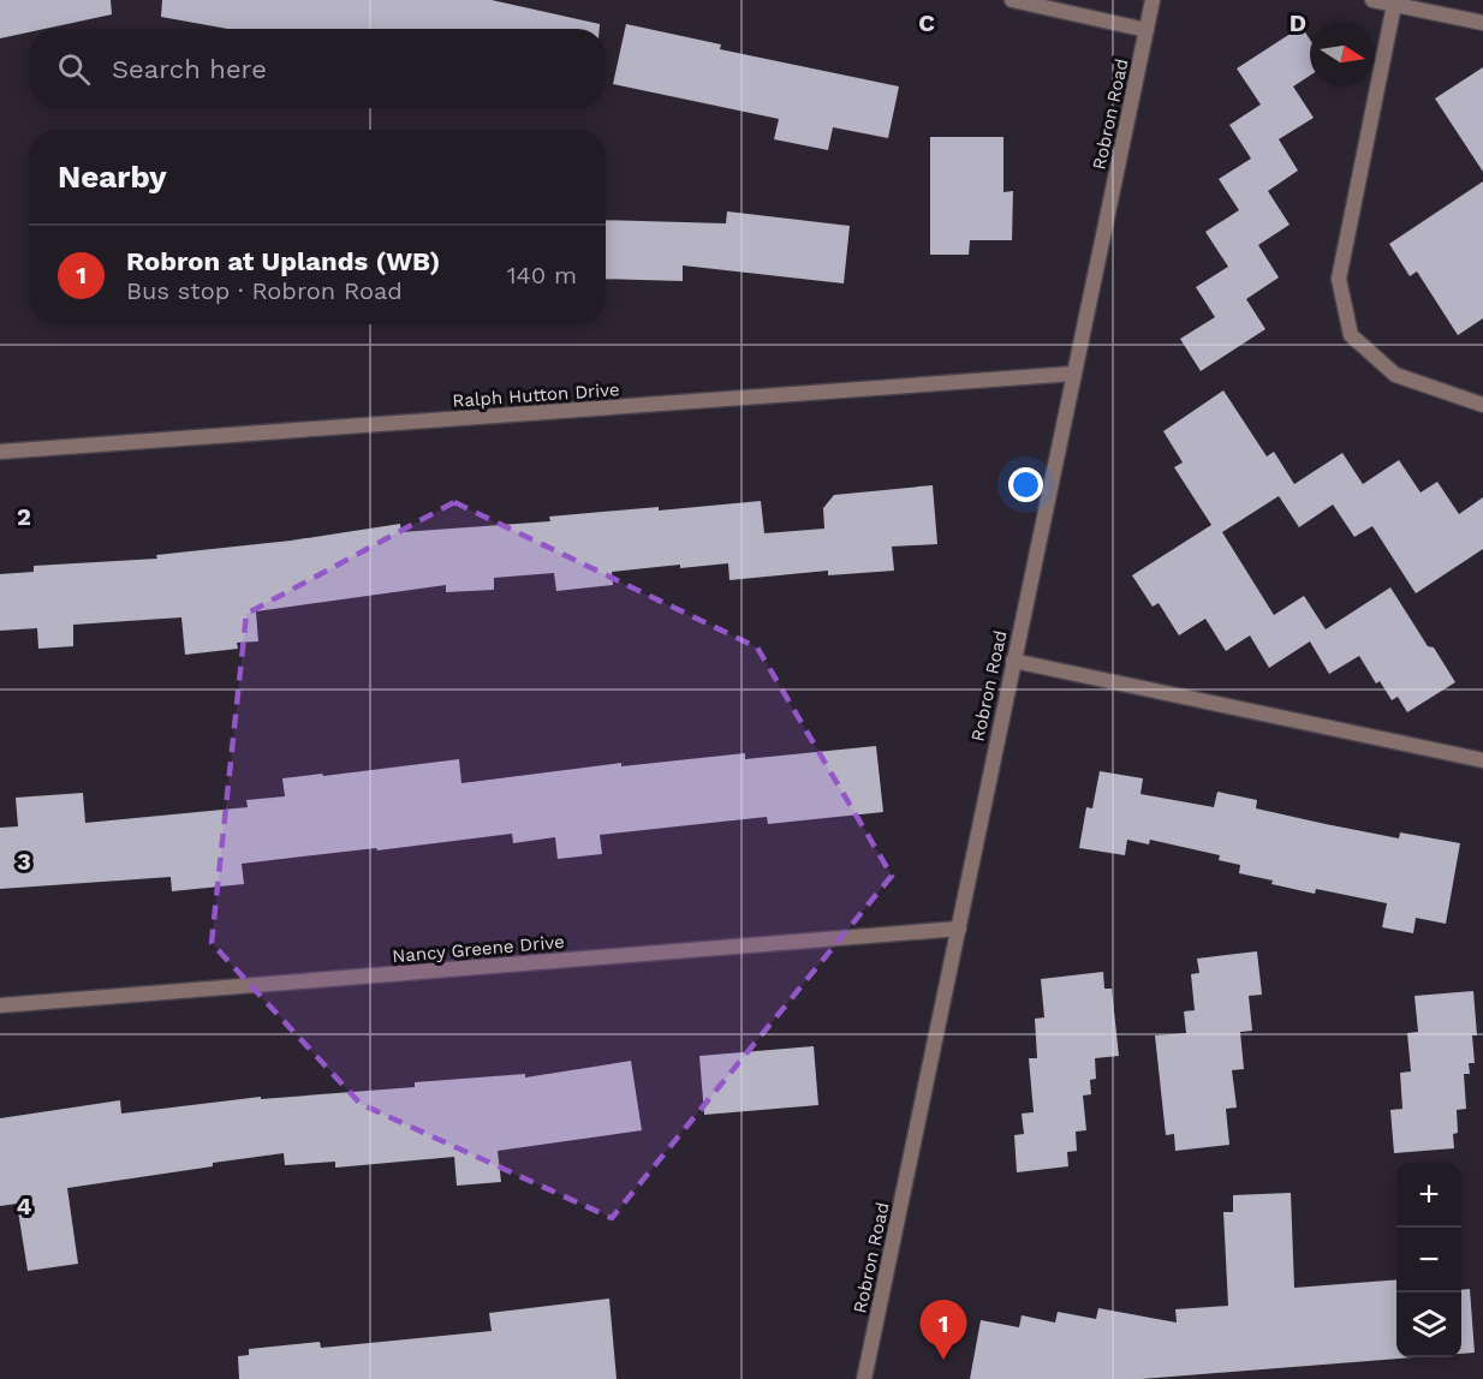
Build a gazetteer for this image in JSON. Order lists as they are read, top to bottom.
{
  "streets": {
    "street": ["Robron Road", "Ralph Hutton Drive", "Nancy Greene Drive"]
  },
  "crossings": [
    ["Robron Road", "Ralph Hutton Drive"],
    ["Robron Road", "Nancy Greene Drive"]
  ],
  "north": "right",
  "page": {
    "search": "Search here",
    "heading": "Nearby",
    "list": [
      {
        "mark": "1",
        "name": "Robron at Uplands (WB)",
        "note": "Bus stop · Robron Road",
        "value": "140 m"
      }
    ],
    "map_buttons": ["+", "−"],
    "pins": "1"
  },
  "grid": {
    "columns": ["C", "D"],
    "rows": ["2", "3", "4"]
  }
}
